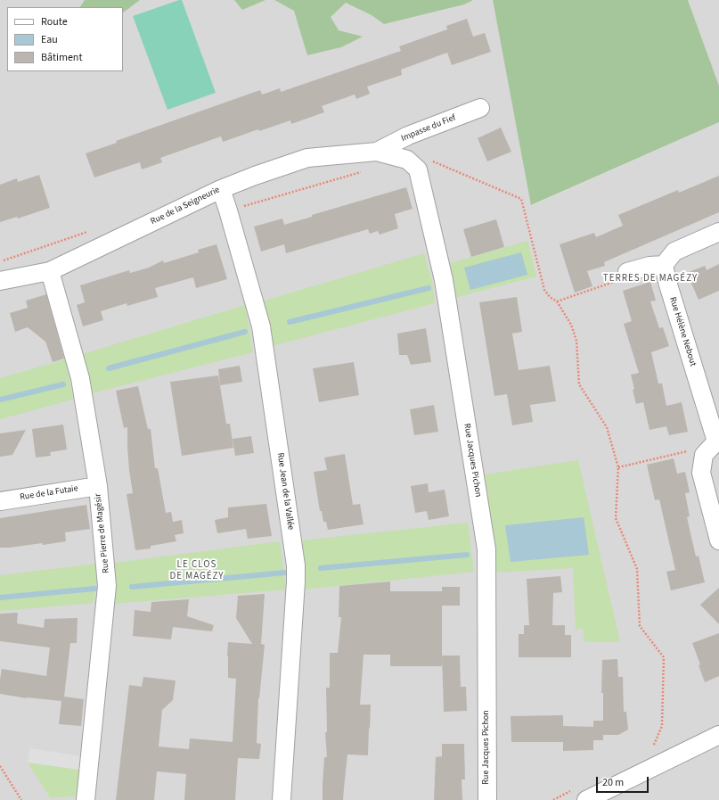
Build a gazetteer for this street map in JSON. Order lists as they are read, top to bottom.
{
  "streets": {
    "street": [
      "Impasse du Fief",
      "Rue de la Seigneurie",
      "Rue Hélène Nebout",
      "Rue Jacques Pichon",
      "Rue Jean de la Vallée",
      "Rue de la Futaie",
      "Rue Pierre de Magésir"
    ]
  },
  "crossings": [
    ["Impasse du Fief", "Rue de la Seigneurie"],
    ["Impasse du Fief", "Rue Jacques Pichon"],
    ["Rue de la Seigneurie", "Rue Jacques Pichon"],
    ["Rue de la Seigneurie", "Rue Jean de la Vallée"],
    ["Rue de la Seigneurie", "Rue Pierre de Magésir"],
    ["Rue de la Futaie", "Rue Pierre de Magésir"]
  ],
  "districts": ["TERRES DE MAGÉZY", "LE CLOS DE MAGÉZY"],
  "legend": ["Route", "Eau", "Bâtiment"],
  "scale_bar": "20 m"
}
